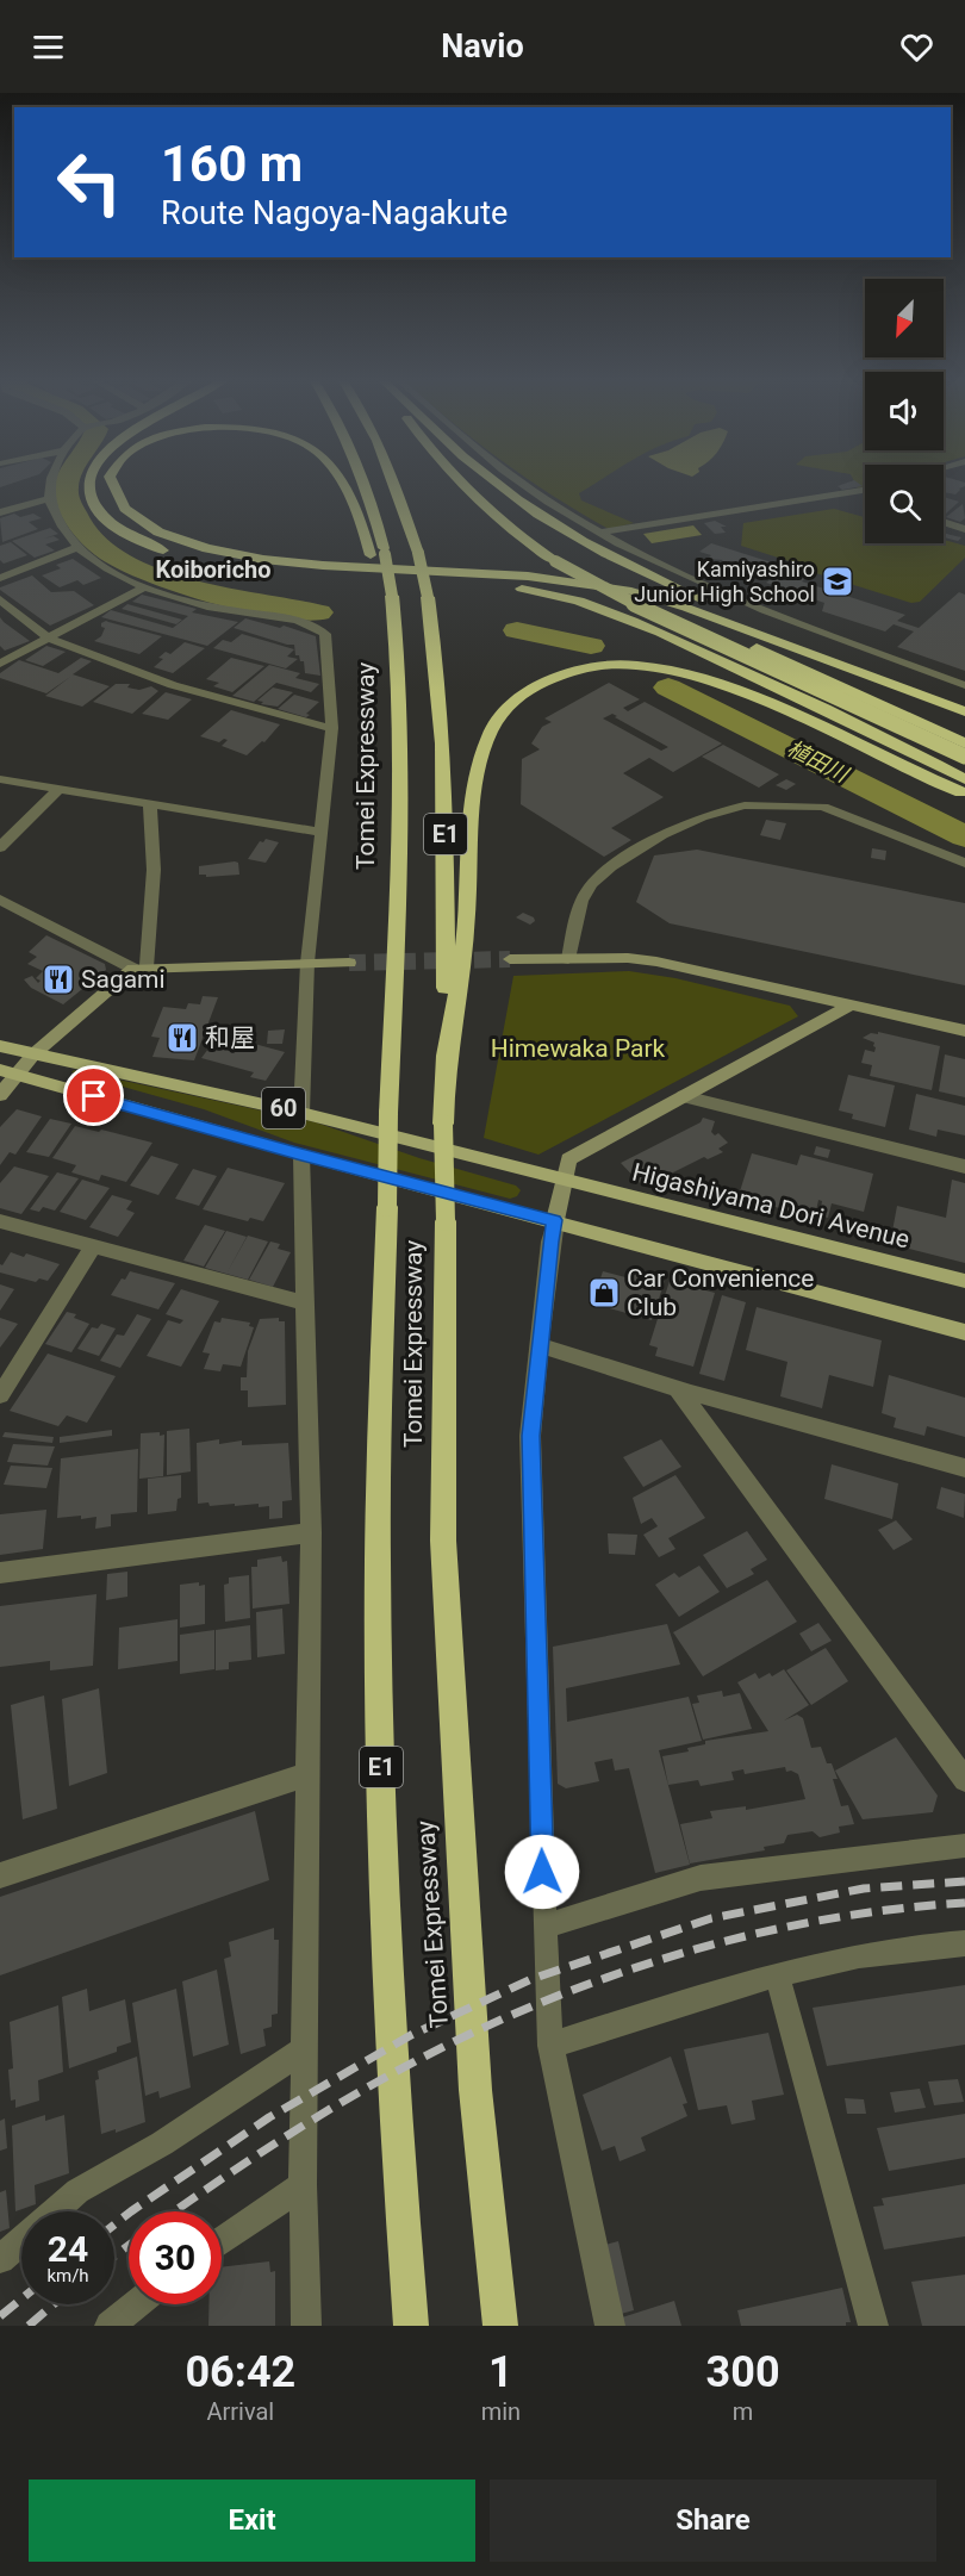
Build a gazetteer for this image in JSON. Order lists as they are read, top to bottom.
{
  "streets": {
    "highway": ["Tomei Expressway", "E1"],
    "main road": ["60", "Higashiyama Dori Avenue"]
  },
  "crossings": [
    ["60", "Higashiyama Dori Avenue"]
  ],
  "districts": ["Koiboricho"],
  "water": ["植田川"],
  "parks": ["Himewaka Park"],
  "places": {
    "school or university": ["Kamiyashiro Junior High School"],
    "restaurant": ["Sagami", "和屋"],
    "shop": ["Car Convenience Club"]
  },
  "north": "bottom left",
  "page": {
    "header": "Navio",
    "turn": ["160 m", "Route Nagoya-Nagakute"],
    "speed": "24 km/h",
    "limit": "30",
    "eta": [
      "06:42",
      "Arrival",
      "1",
      "min",
      "300",
      "m"
    ],
    "buttons": ["Exit", "Share"]
  }
}
